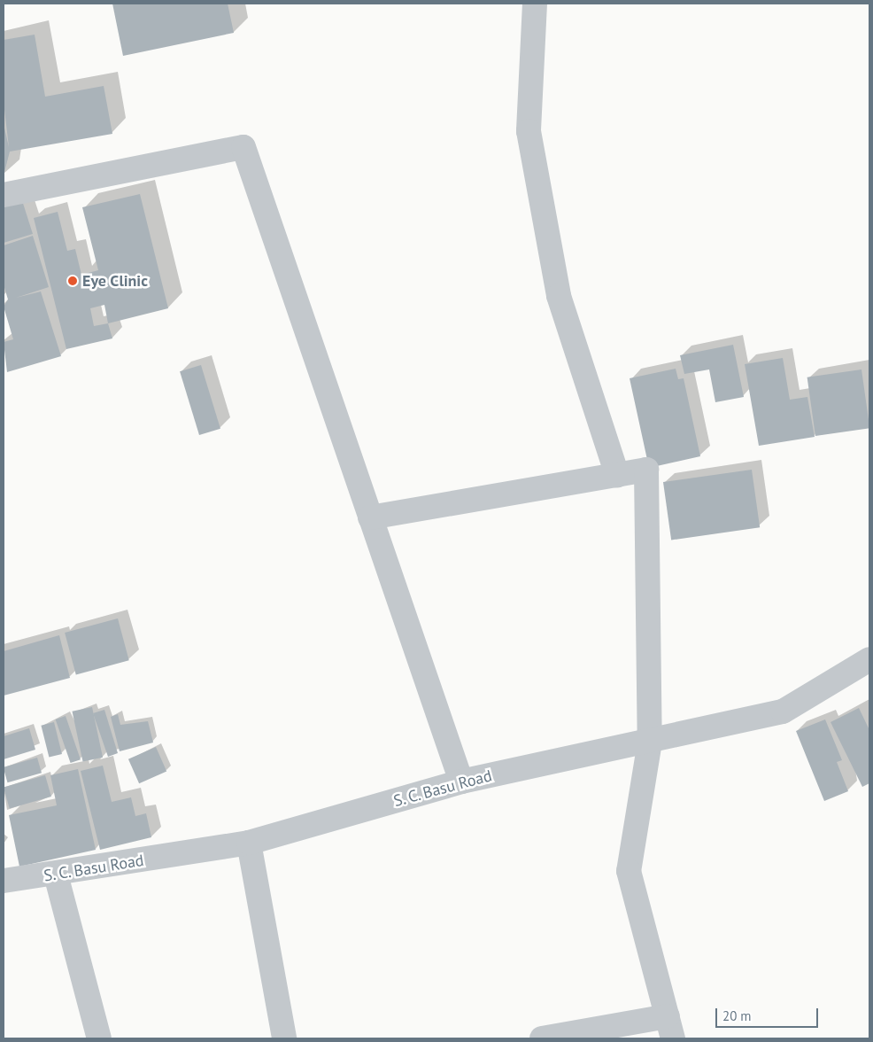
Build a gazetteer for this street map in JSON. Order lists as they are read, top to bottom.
{
  "streets": {
    "street": ["S. C. Basu Road"]
  },
  "places": ["Eye Clinic"],
  "scale_bar": "20 m"
}
